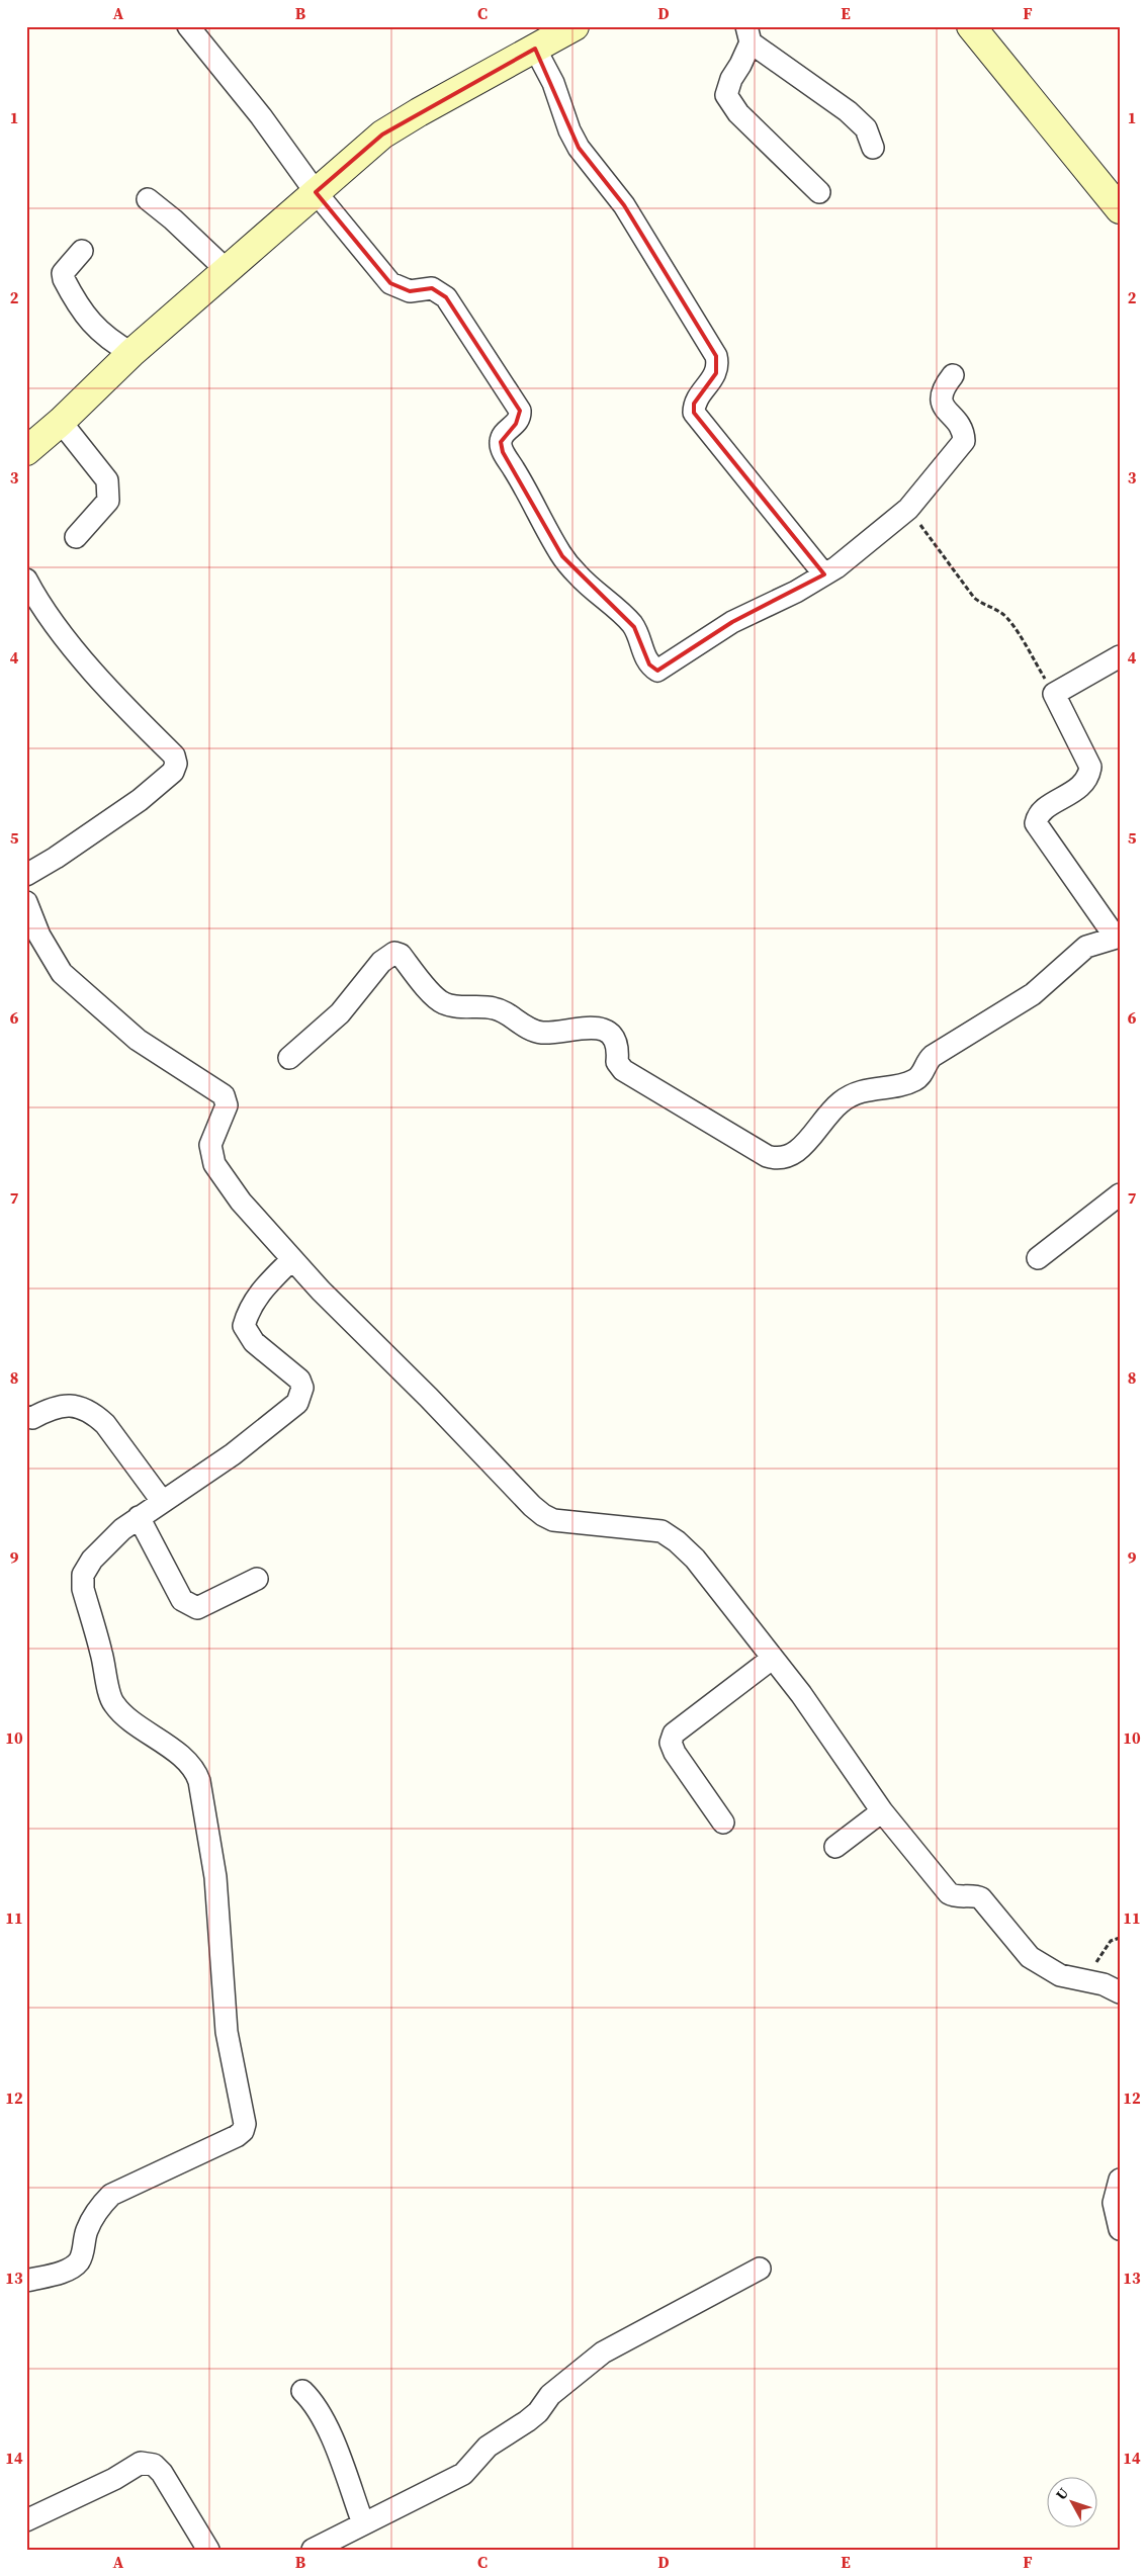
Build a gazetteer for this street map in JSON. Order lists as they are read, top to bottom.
{
  "north": "top left",
  "grid": {
    "columns": [
      "A",
      "B",
      "C",
      "D",
      "E",
      "F"
    ],
    "rows": [
      "1",
      "2",
      "3",
      "4",
      "5",
      "6",
      "7",
      "8",
      "9",
      "10",
      "11",
      "12",
      "13",
      "14"
    ]
  }
}
